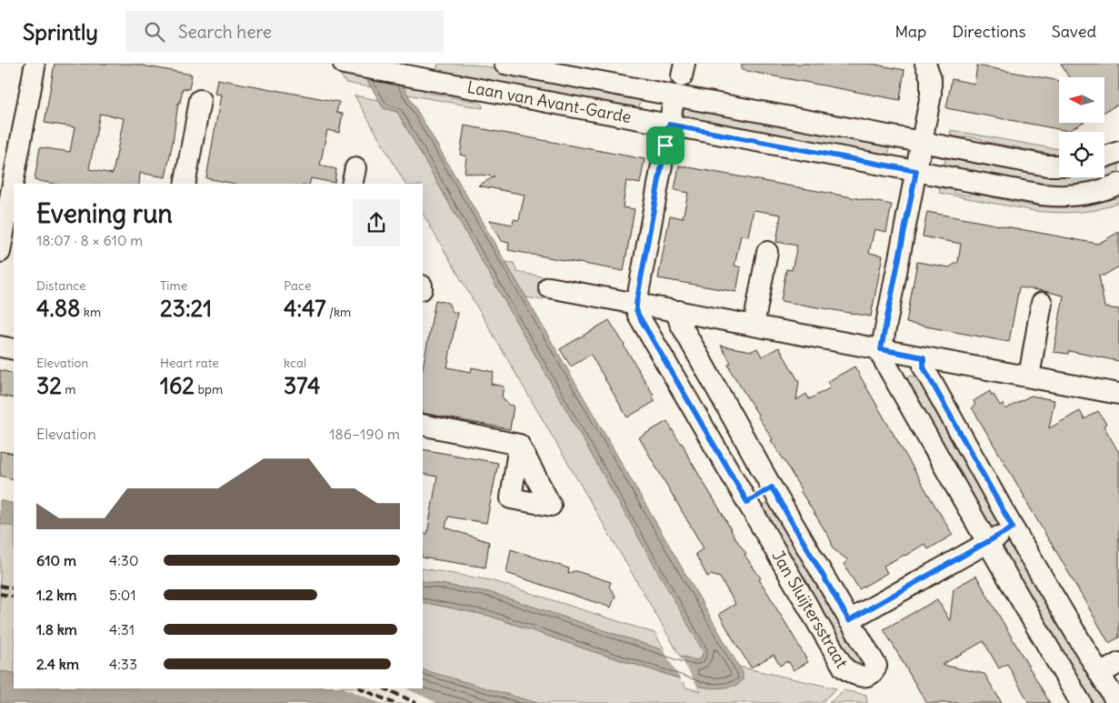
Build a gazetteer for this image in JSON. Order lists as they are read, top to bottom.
{
  "streets": {
    "street": ["Laan van Avant-Garde", "Jan Sluijtersstraat"]
  },
  "north": "left",
  "page": {
    "header": "Sprintly",
    "search": "Search here",
    "nav": ["Map", "Directions", "Saved"],
    "heading": ["Evening run", "18:07 · 8 × 610 m"],
    "stats": [
      ["Distance", "4.88 km"],
      ["Time", "23:21"],
      ["Pace", "4:47 /km"],
      ["Elevation", "32 m"],
      ["Heart rate", "162 bpm"],
      ["kcal", "374"]
    ],
    "chart": ["Elevation", "186–190 m"],
    "list": [
      {
        "name": "610 m",
        "note": "4:30"
      },
      {
        "name": "1.2 km",
        "note": "5:01"
      },
      {
        "name": "1.8 km",
        "note": "4:31"
      },
      {
        "name": "2.4 km",
        "note": "4:33"
      }
    ]
  }
}
